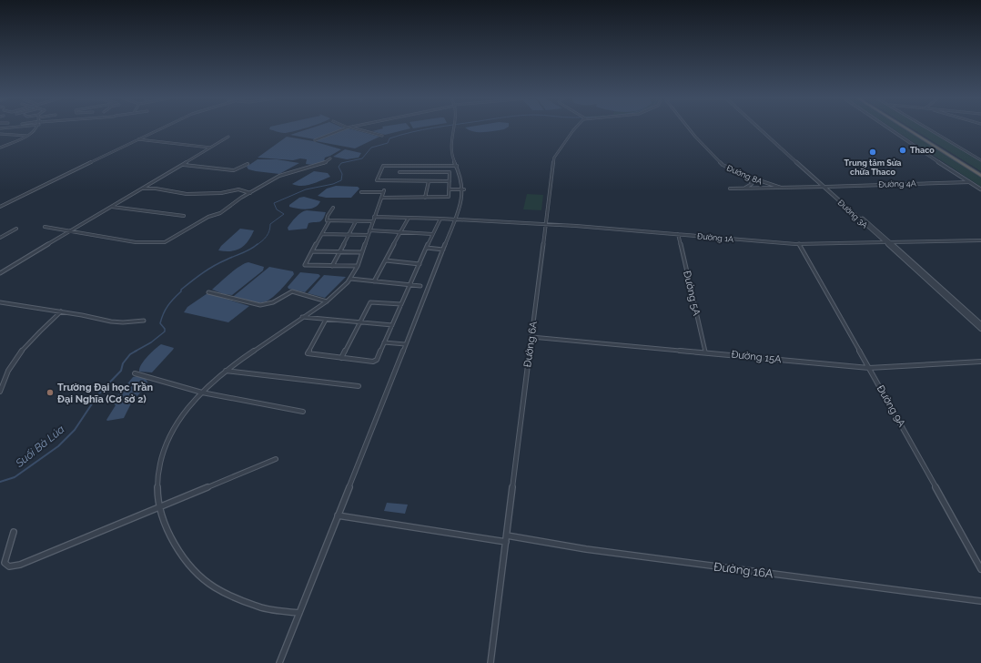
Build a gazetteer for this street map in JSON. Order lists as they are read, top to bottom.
{
  "streets": {
    "street": [
      "Đường 8A",
      "Đường 4A",
      "Đường 3A",
      "Đường 1A",
      "Đường 5A",
      "Đường 6A",
      "Đường 15A",
      "Đường 9A",
      "Đường 16A"
    ]
  },
  "crossings": [
    ["Đường 8A", "Đường 4A"],
    ["Đường 4A", "Đường 3A"],
    ["Đường 3A", "Đường 1A"],
    ["Đường 1A", "Đường 5A"],
    ["Đường 1A", "Đường 6A"],
    ["Đường 1A", "Đường 9A"],
    ["Đường 5A", "Đường 15A"],
    ["Đường 6A", "Đường 15A"],
    ["Đường 6A", "Đường 16A"],
    ["Đường 15A", "Đường 9A"]
  ],
  "water": ["Suối Bà Lúa"],
  "places": ["Thaco", "Trung tâm Sửa chữa Thaco", "Trường Đại học Trần Đại Nghĩa (Cơ sở 2)"]
}
